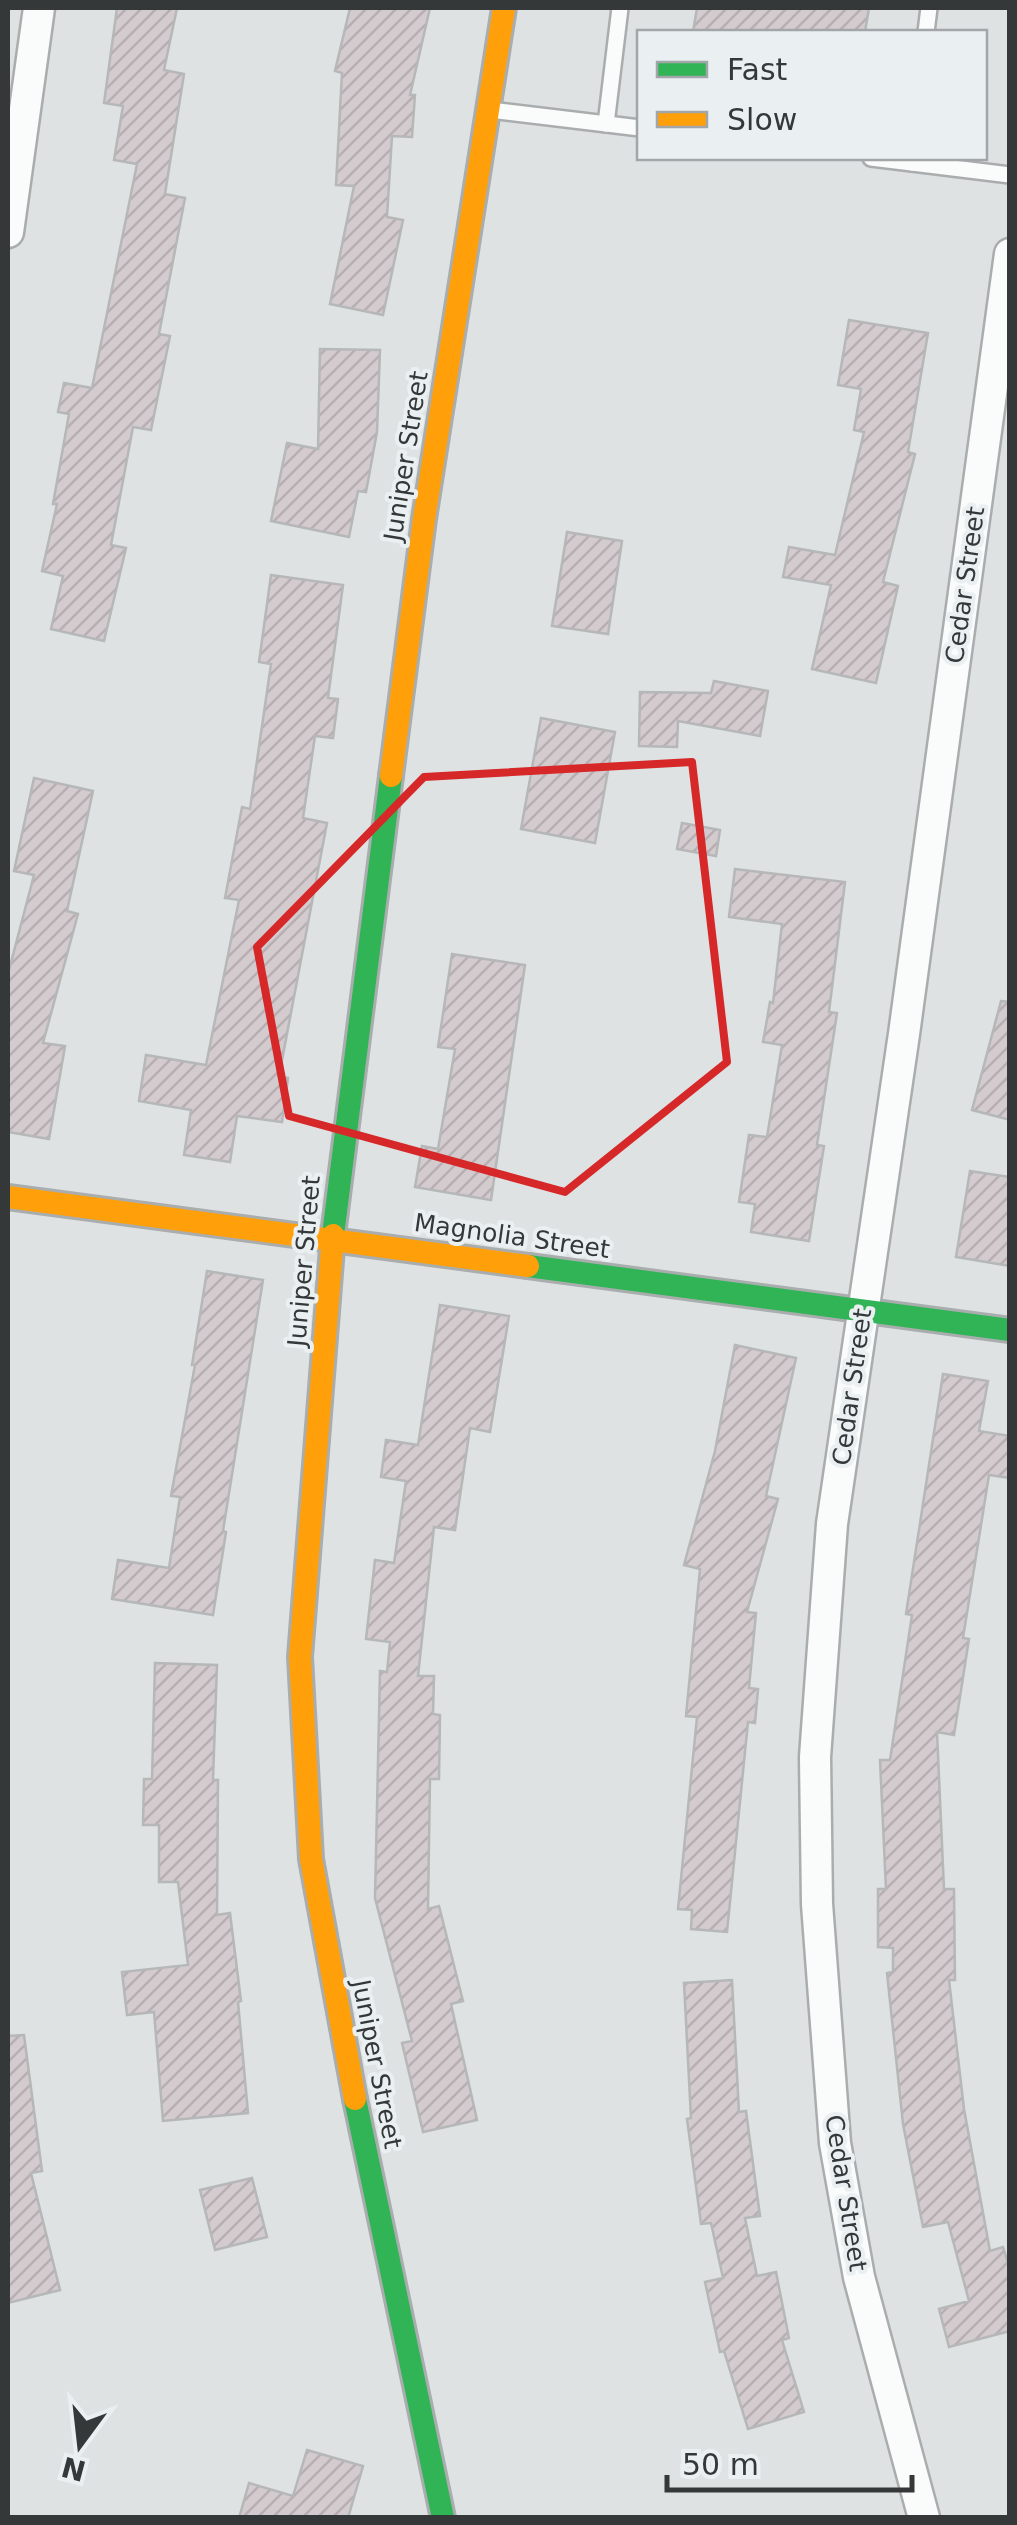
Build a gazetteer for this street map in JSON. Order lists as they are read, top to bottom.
{
  "streets": {
    "street": ["Juniper Street", "Cedar Street", "Magnolia Street"]
  },
  "crossings": [
    ["Juniper Street", "Magnolia Street"],
    ["Cedar Street", "Magnolia Street"]
  ],
  "legend": ["Fast", "Slow"],
  "scale_bar": "50 m",
  "north": "bottom"
}
